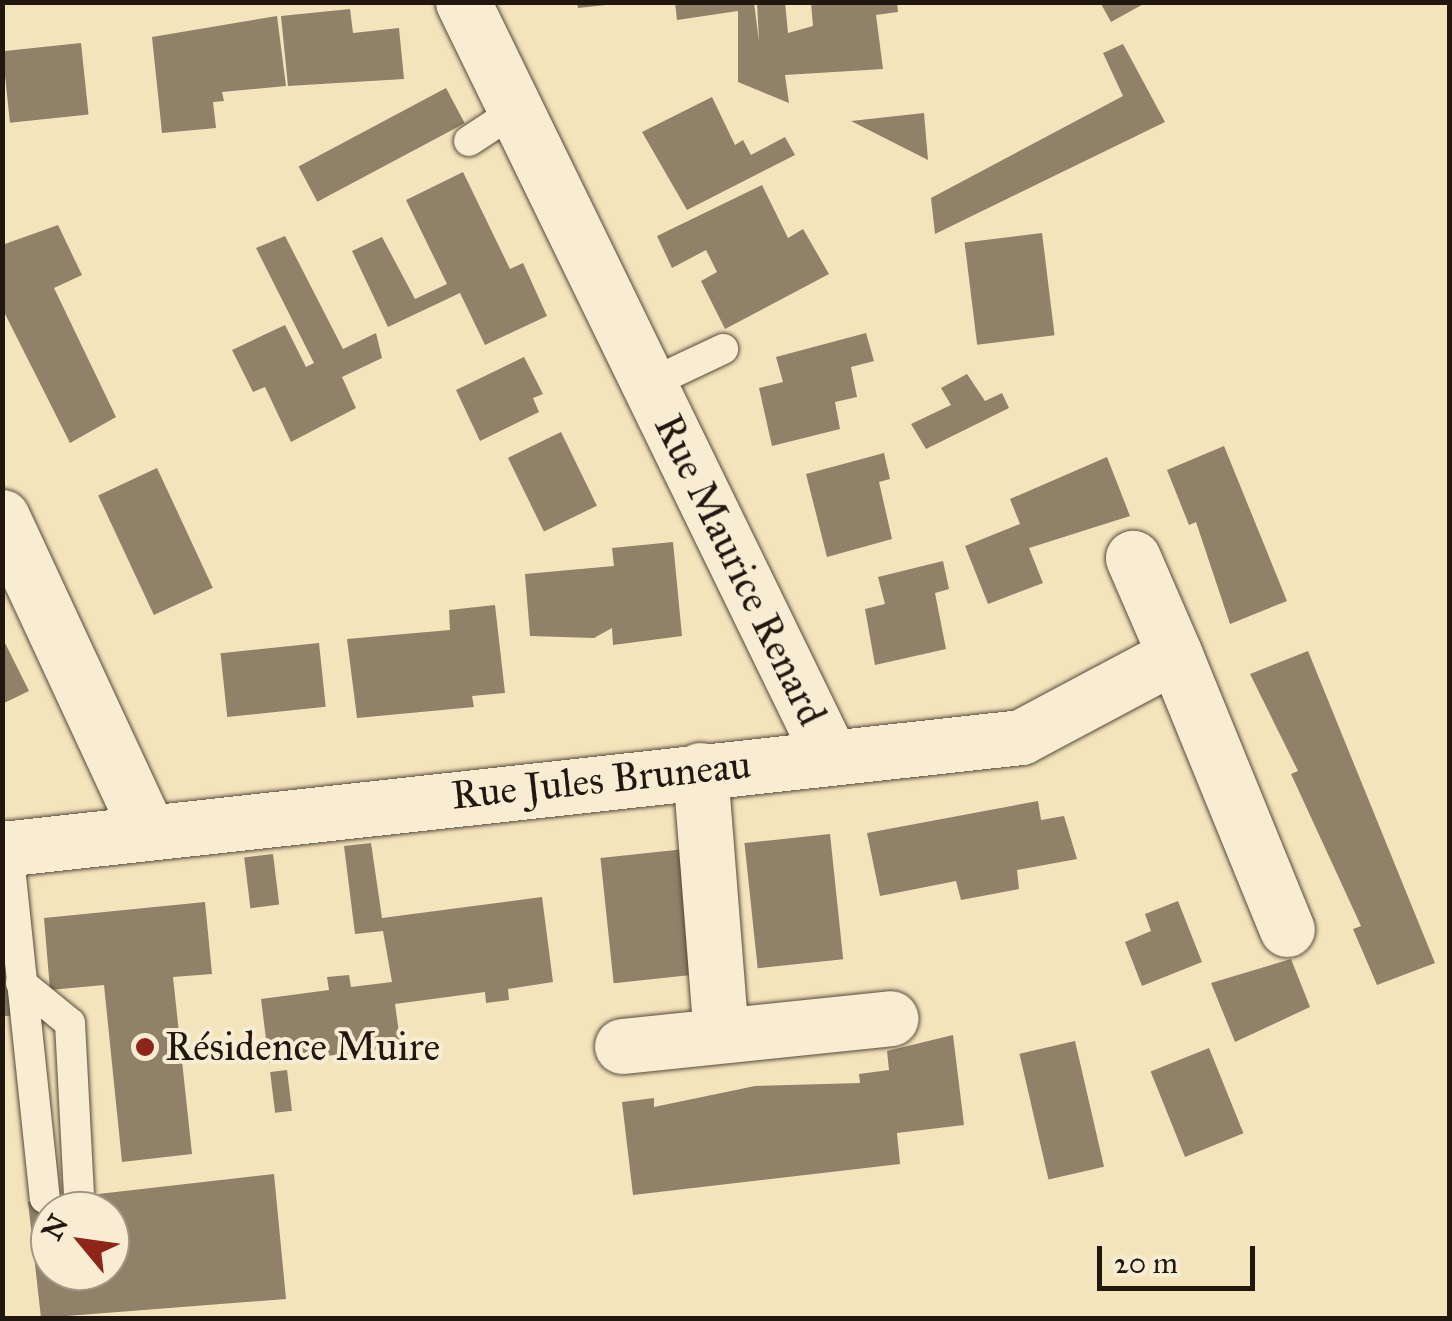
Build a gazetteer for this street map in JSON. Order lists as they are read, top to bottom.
{
  "streets": {
    "street": ["Rue Maurice Renard", "Rue Jules Bruneau"]
  },
  "crossings": [
    ["Rue Maurice Renard", "Rue Jules Bruneau"]
  ],
  "places": ["Résidence Muire"],
  "scale_bar": "20 m",
  "north": "top left"
}
